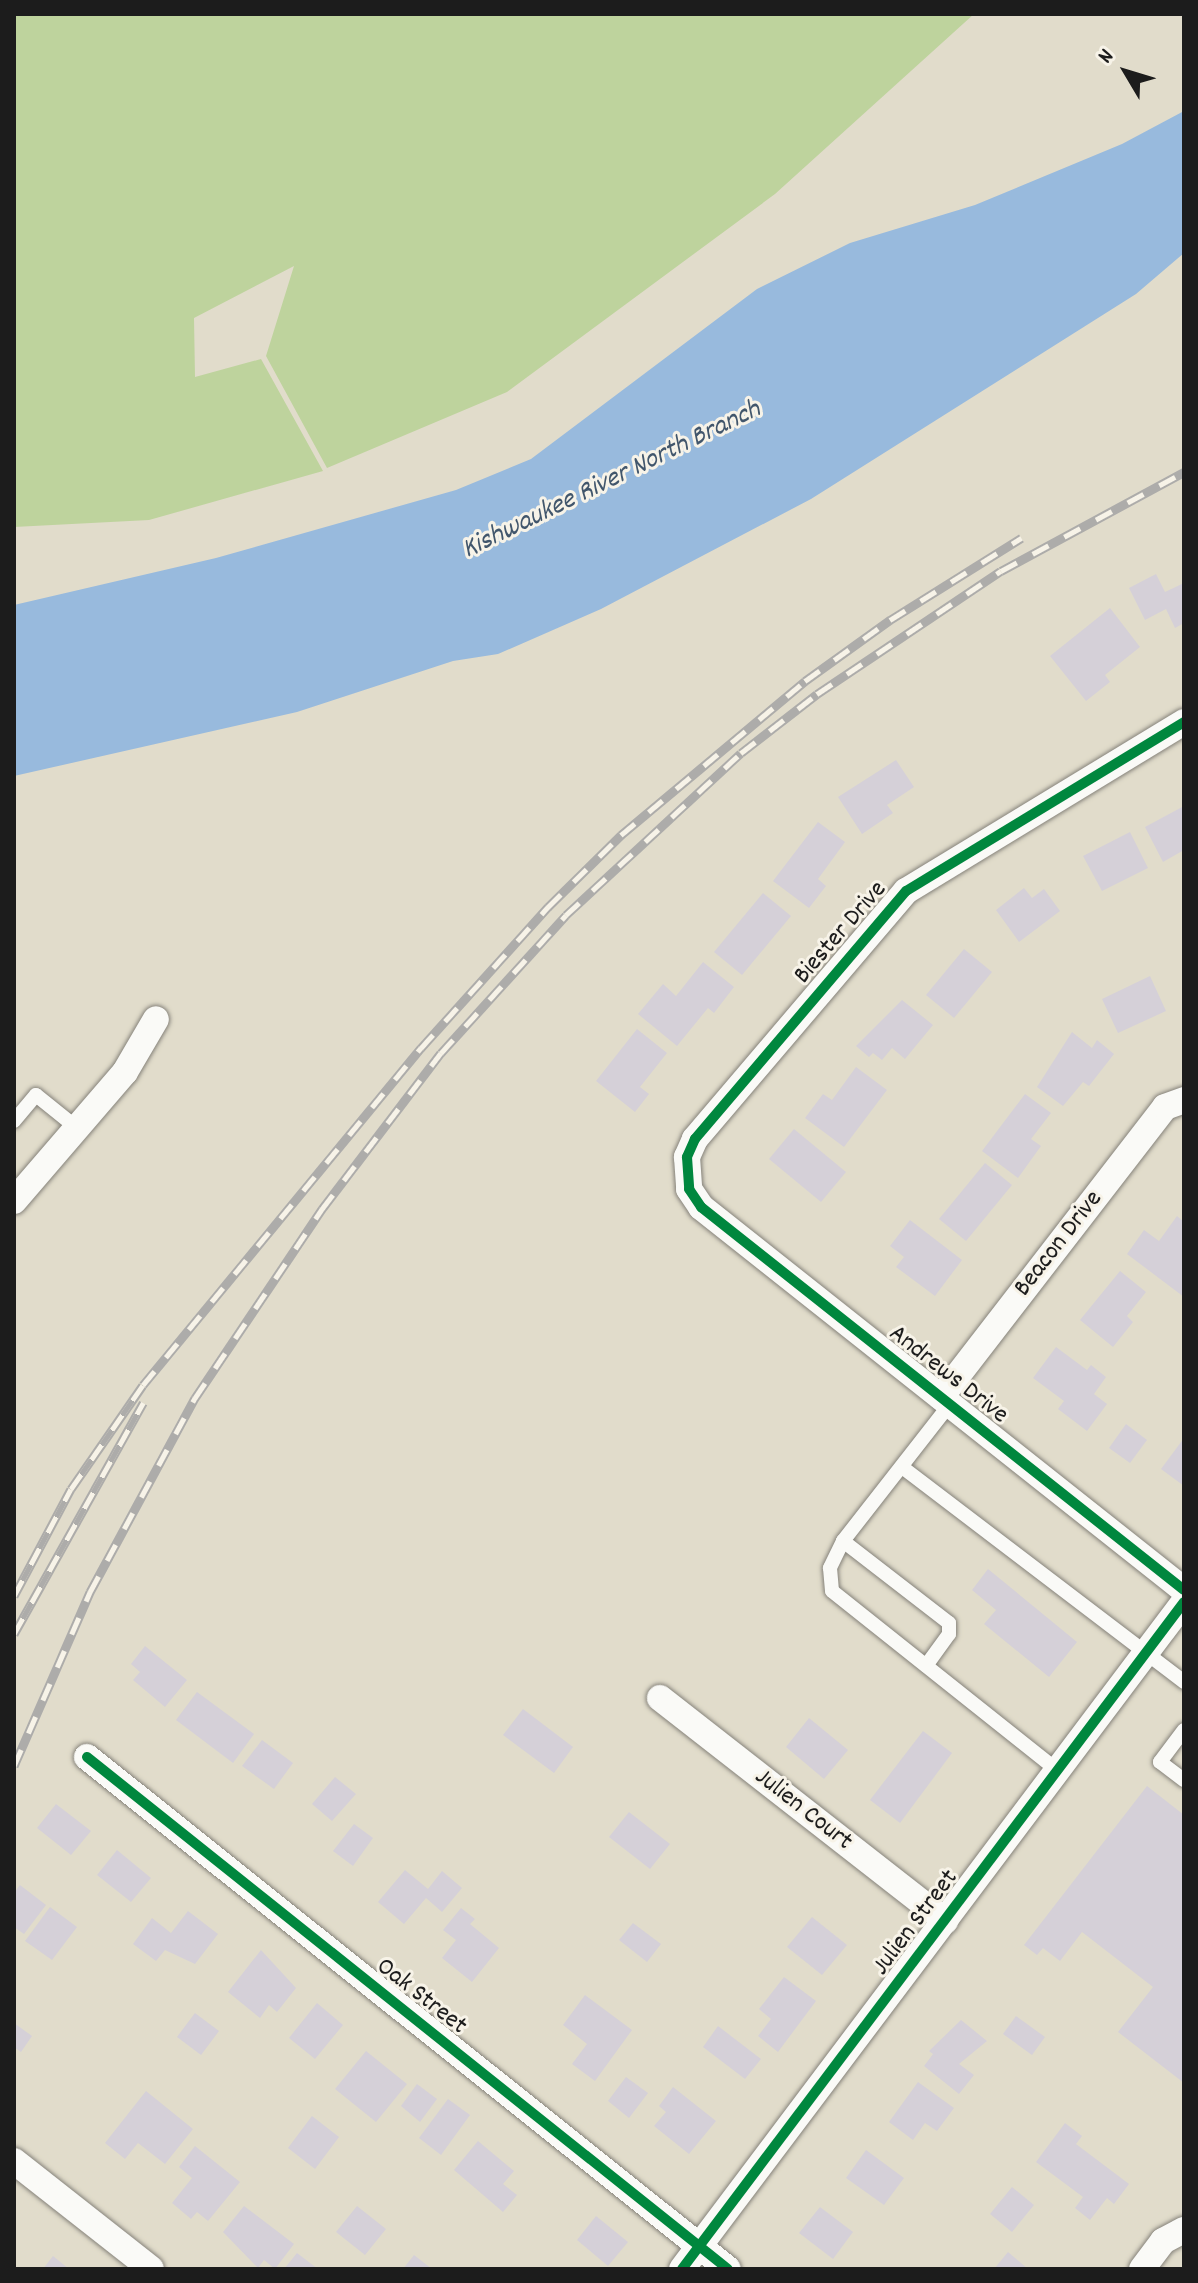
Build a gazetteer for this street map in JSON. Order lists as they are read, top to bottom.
{
  "streets": {
    "street": [
      "Biester Drive",
      "Beacon Drive",
      "Andrews Drive",
      "Julien Court",
      "Julien Street",
      "Oak Street"
    ]
  },
  "crossings": [
    ["Biester Drive", "Andrews Drive"],
    ["Beacon Drive", "Andrews Drive"],
    ["Julien Court", "Julien Street"],
    ["Julien Street", "Oak Street"]
  ],
  "water": ["Kishwaukee River North Branch"],
  "north": "top left"
}
